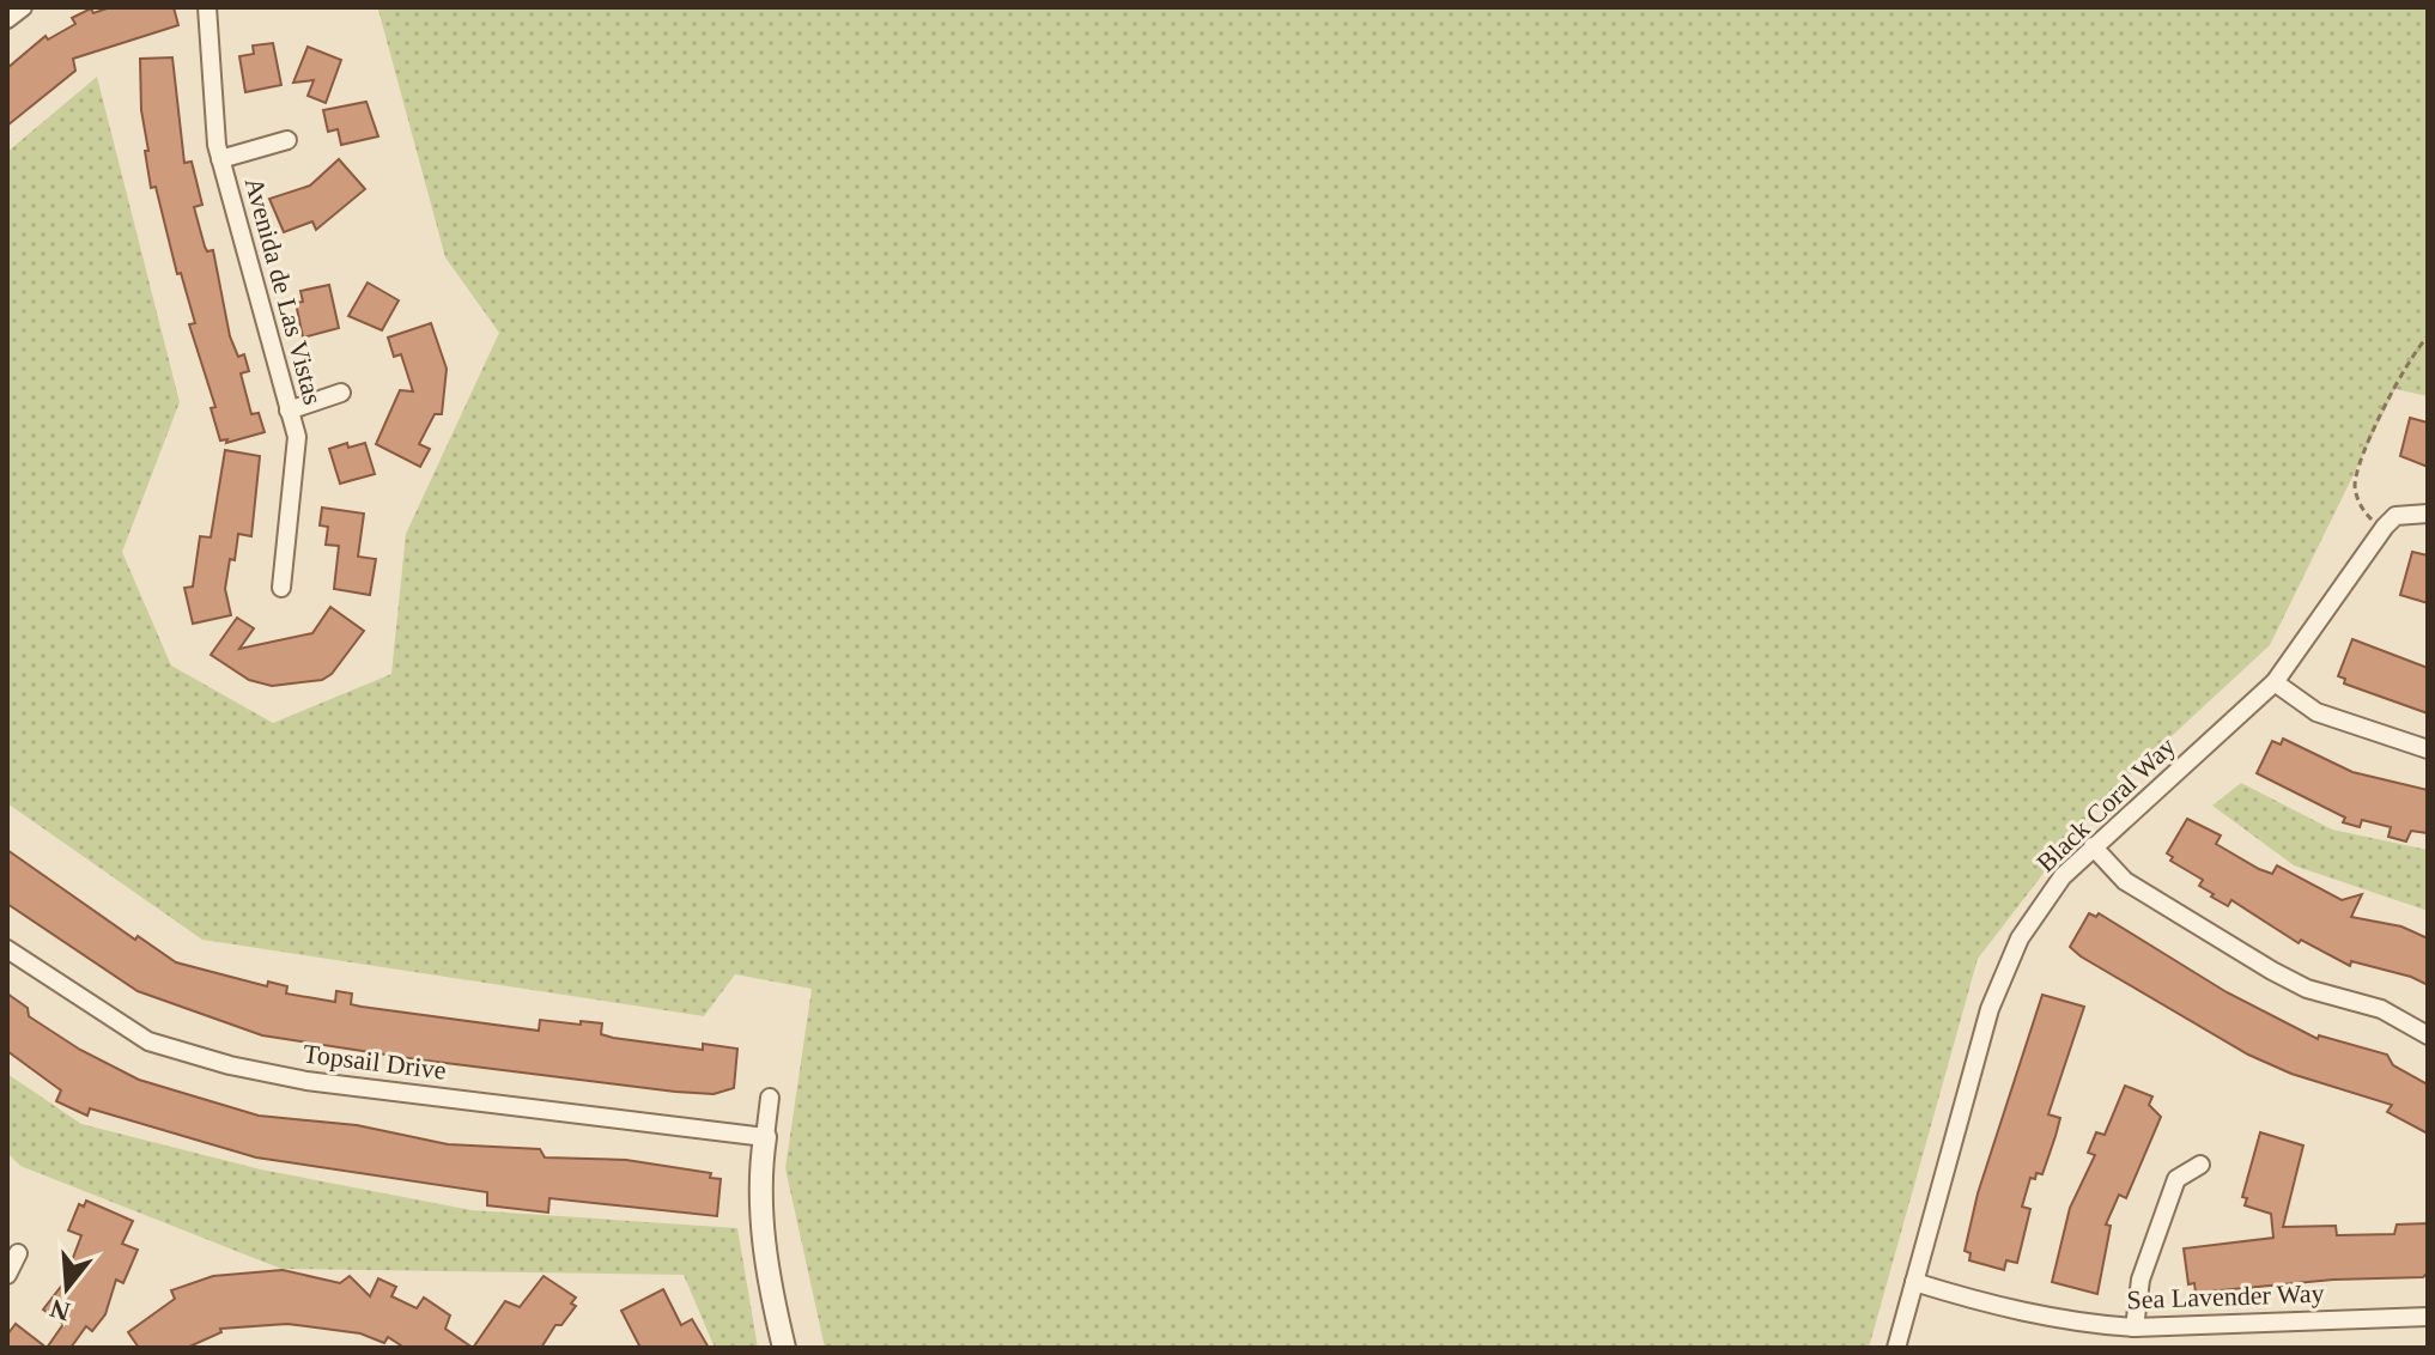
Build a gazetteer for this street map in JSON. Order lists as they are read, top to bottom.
{
  "streets": {
    "street": [
      "Avenida de Las Vistas",
      "Black Coral Way",
      "Topsail Drive",
      "Sea Lavender Way"
    ]
  },
  "crossings": [
    ["Black Coral Way", "Sea Lavender Way"]
  ],
  "north": "bottom"
}
